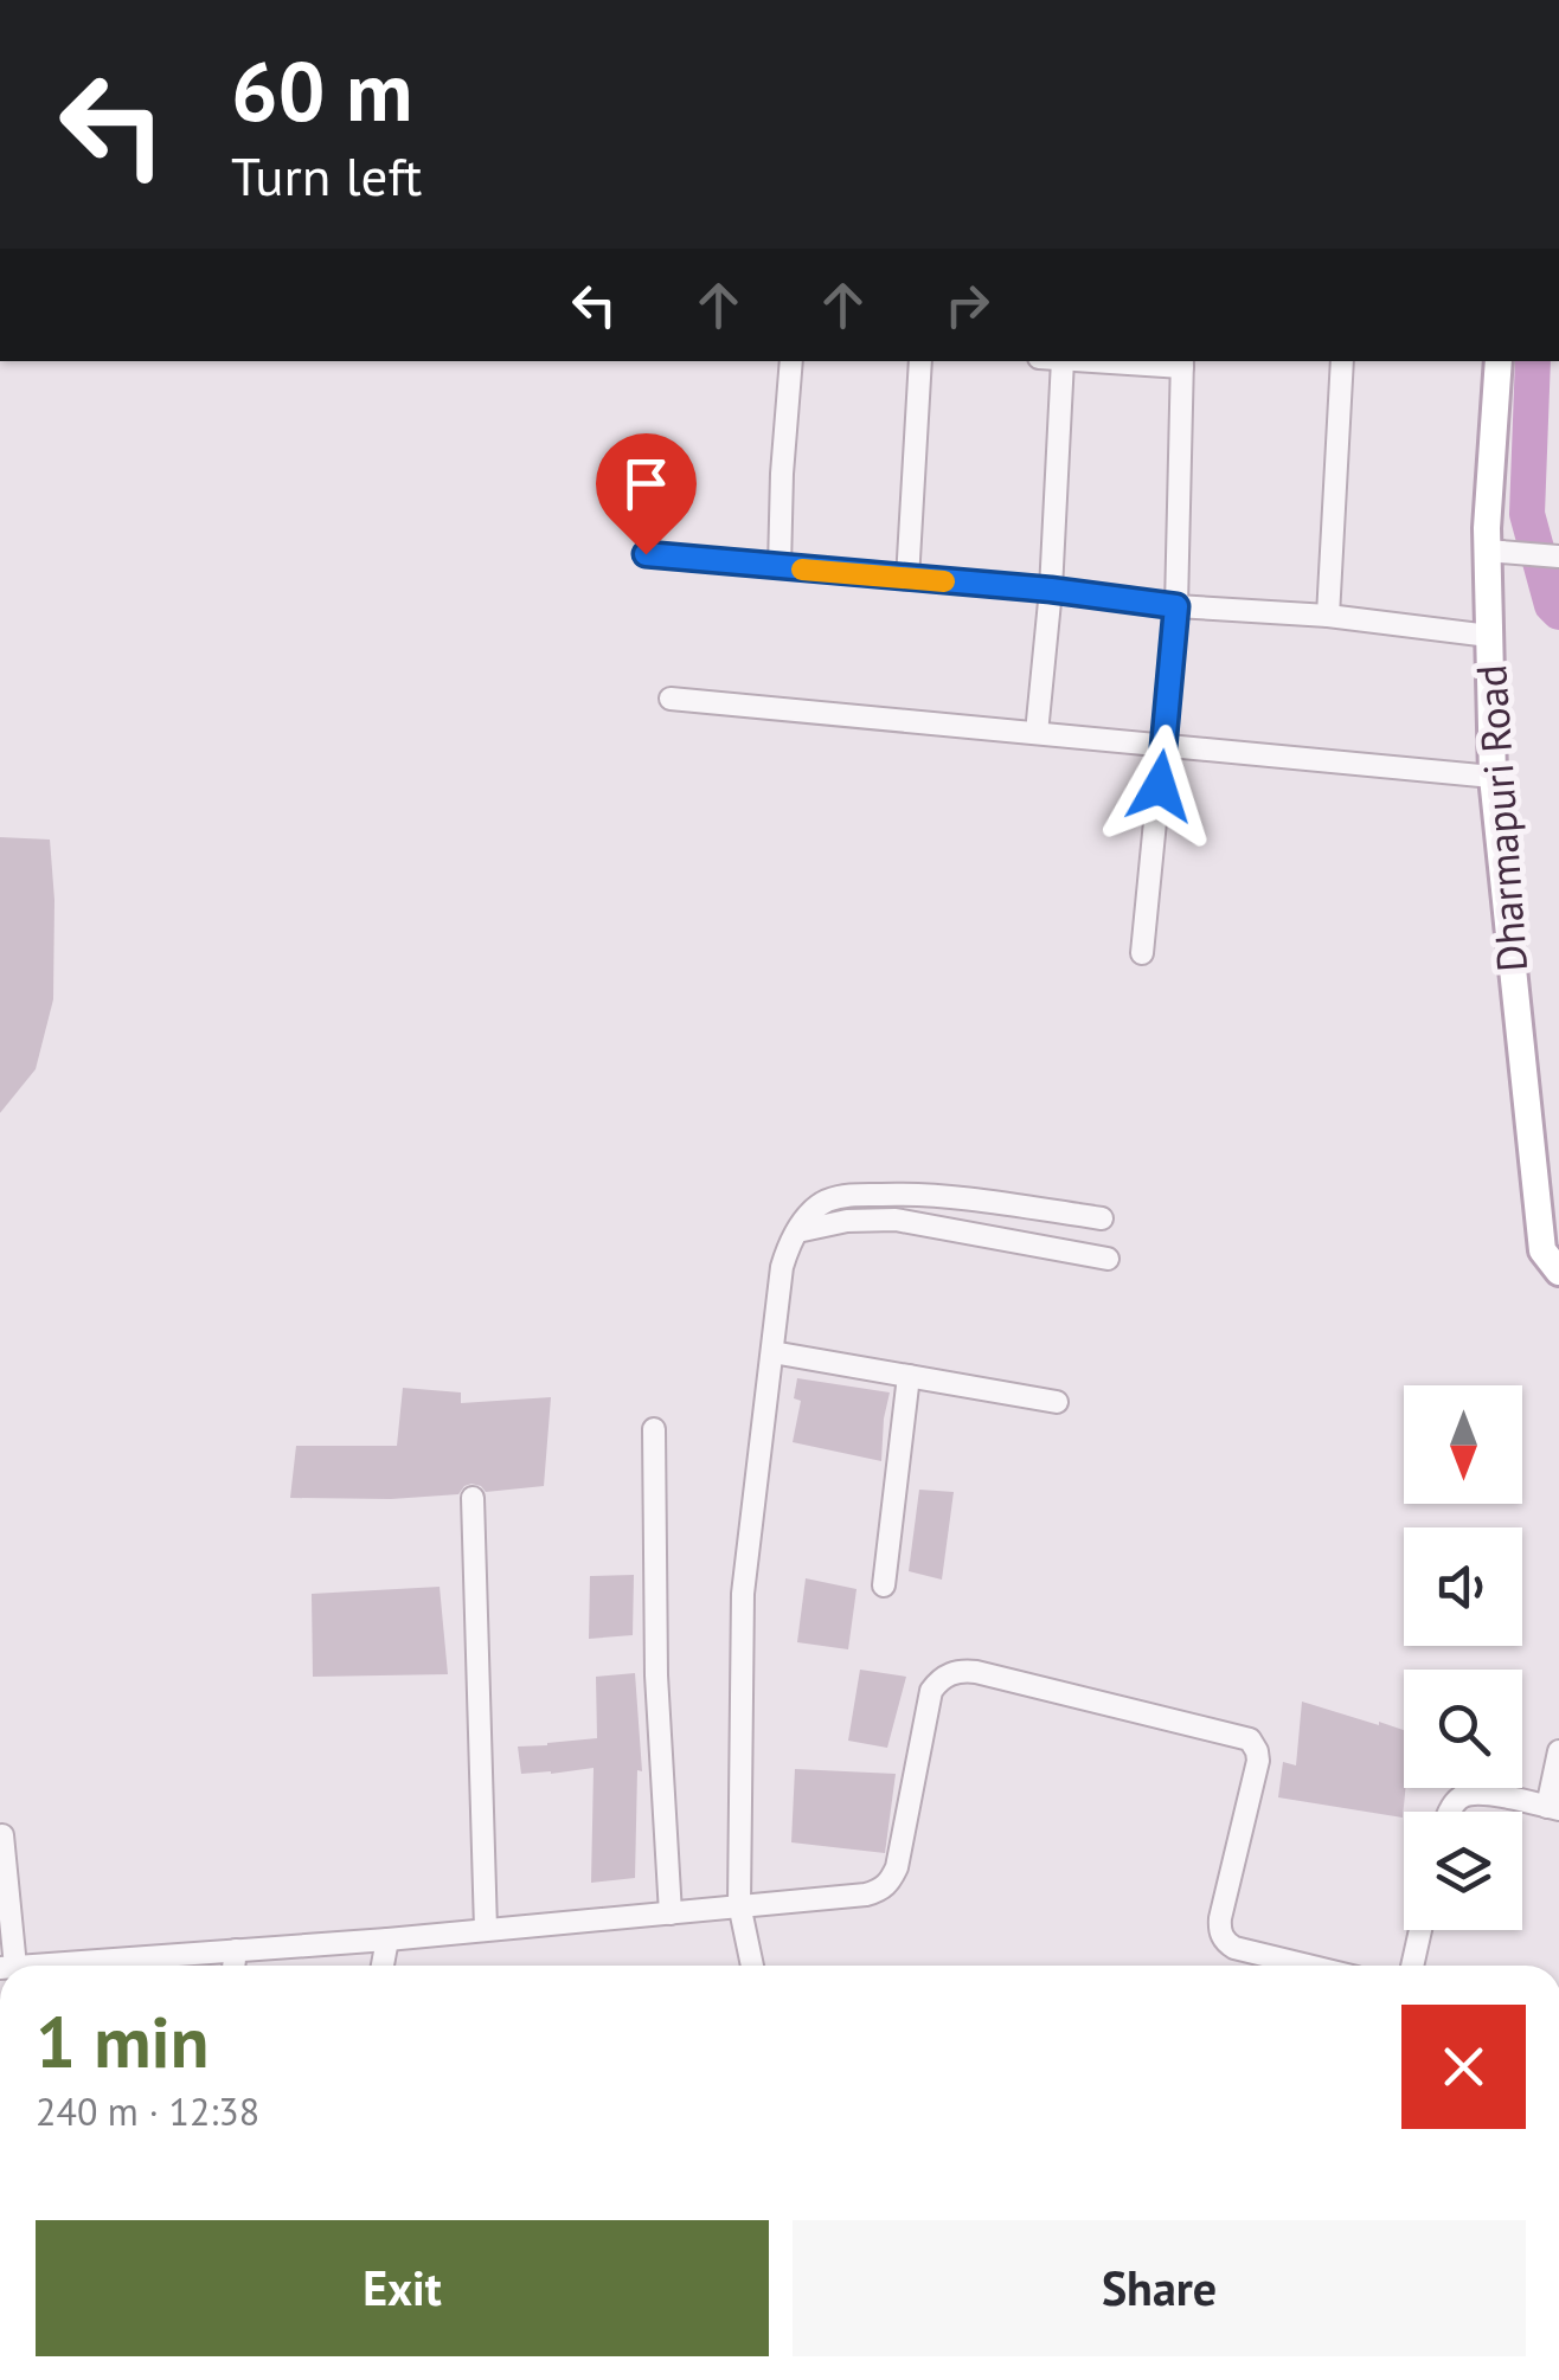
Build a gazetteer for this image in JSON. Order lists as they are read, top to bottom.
{
  "streets": {
    "main road": ["Dharmapuri Road"]
  },
  "north": "bottom",
  "page": {
    "turn": ["60 m", "Turn left"],
    "heading": ["1 min", "240 m · 12:38"],
    "buttons": ["Exit", "Share"]
  }
}
